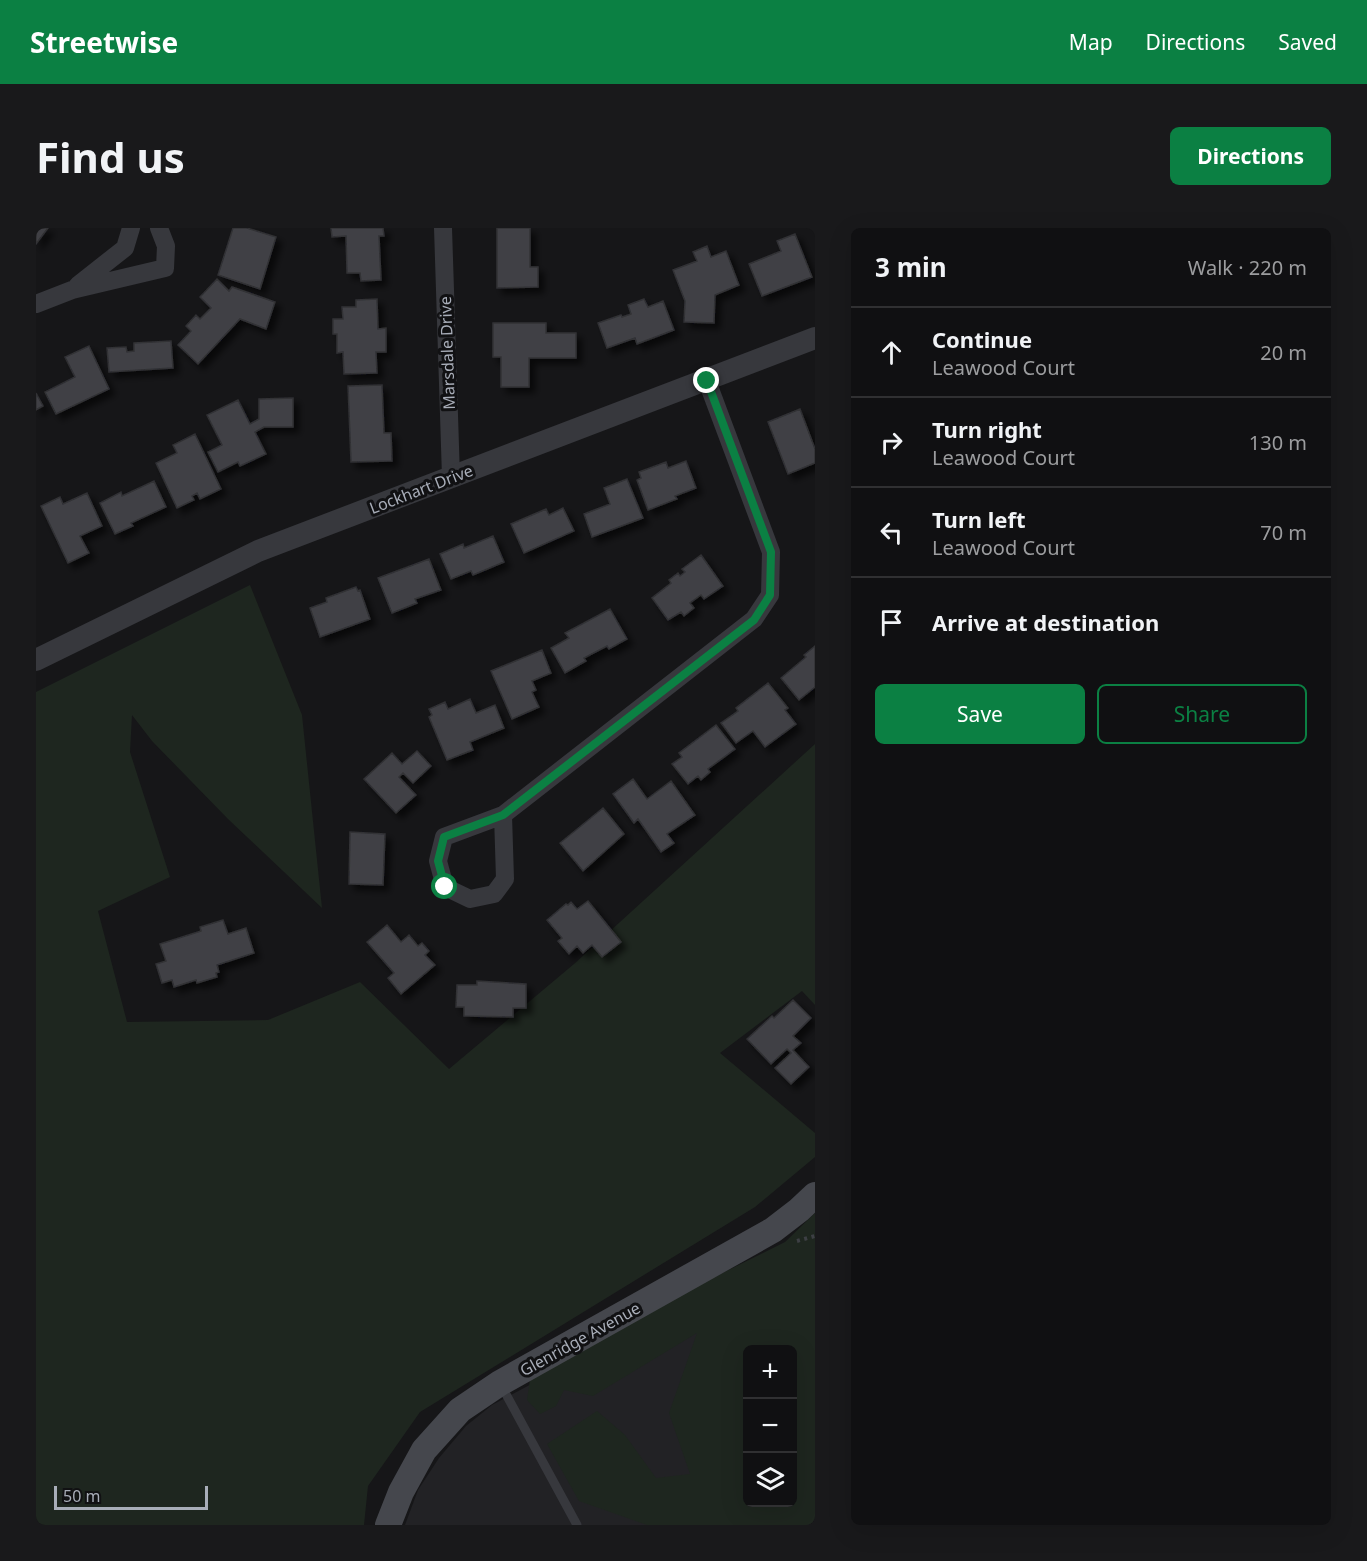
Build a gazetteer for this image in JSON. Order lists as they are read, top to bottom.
{
  "streets": {
    "main road": ["Glenridge Avenue"],
    "street": ["Marsdale Drive", "Lockhart Drive"]
  },
  "crossings": [
    ["Marsdale Drive", "Lockhart Drive"]
  ],
  "scale_bar": "50 m",
  "page": {
    "header": "Streetwise",
    "nav": ["Map", "Directions", "Saved"],
    "buttons": [
      "Directions",
      ["Save", "Share"]
    ],
    "title": "Find us",
    "heading": ["3 min", "Walk · 220 m"],
    "list": [
      ["Continue", "Leawood Court", "20 m"],
      ["Turn right", "Leawood Court", "130 m"],
      ["Turn left", "Leawood Court", "70 m"],
      "Arrive at destination"
    ],
    "map_buttons": ["+", "−"],
    "scale": "50 m"
  }
}
